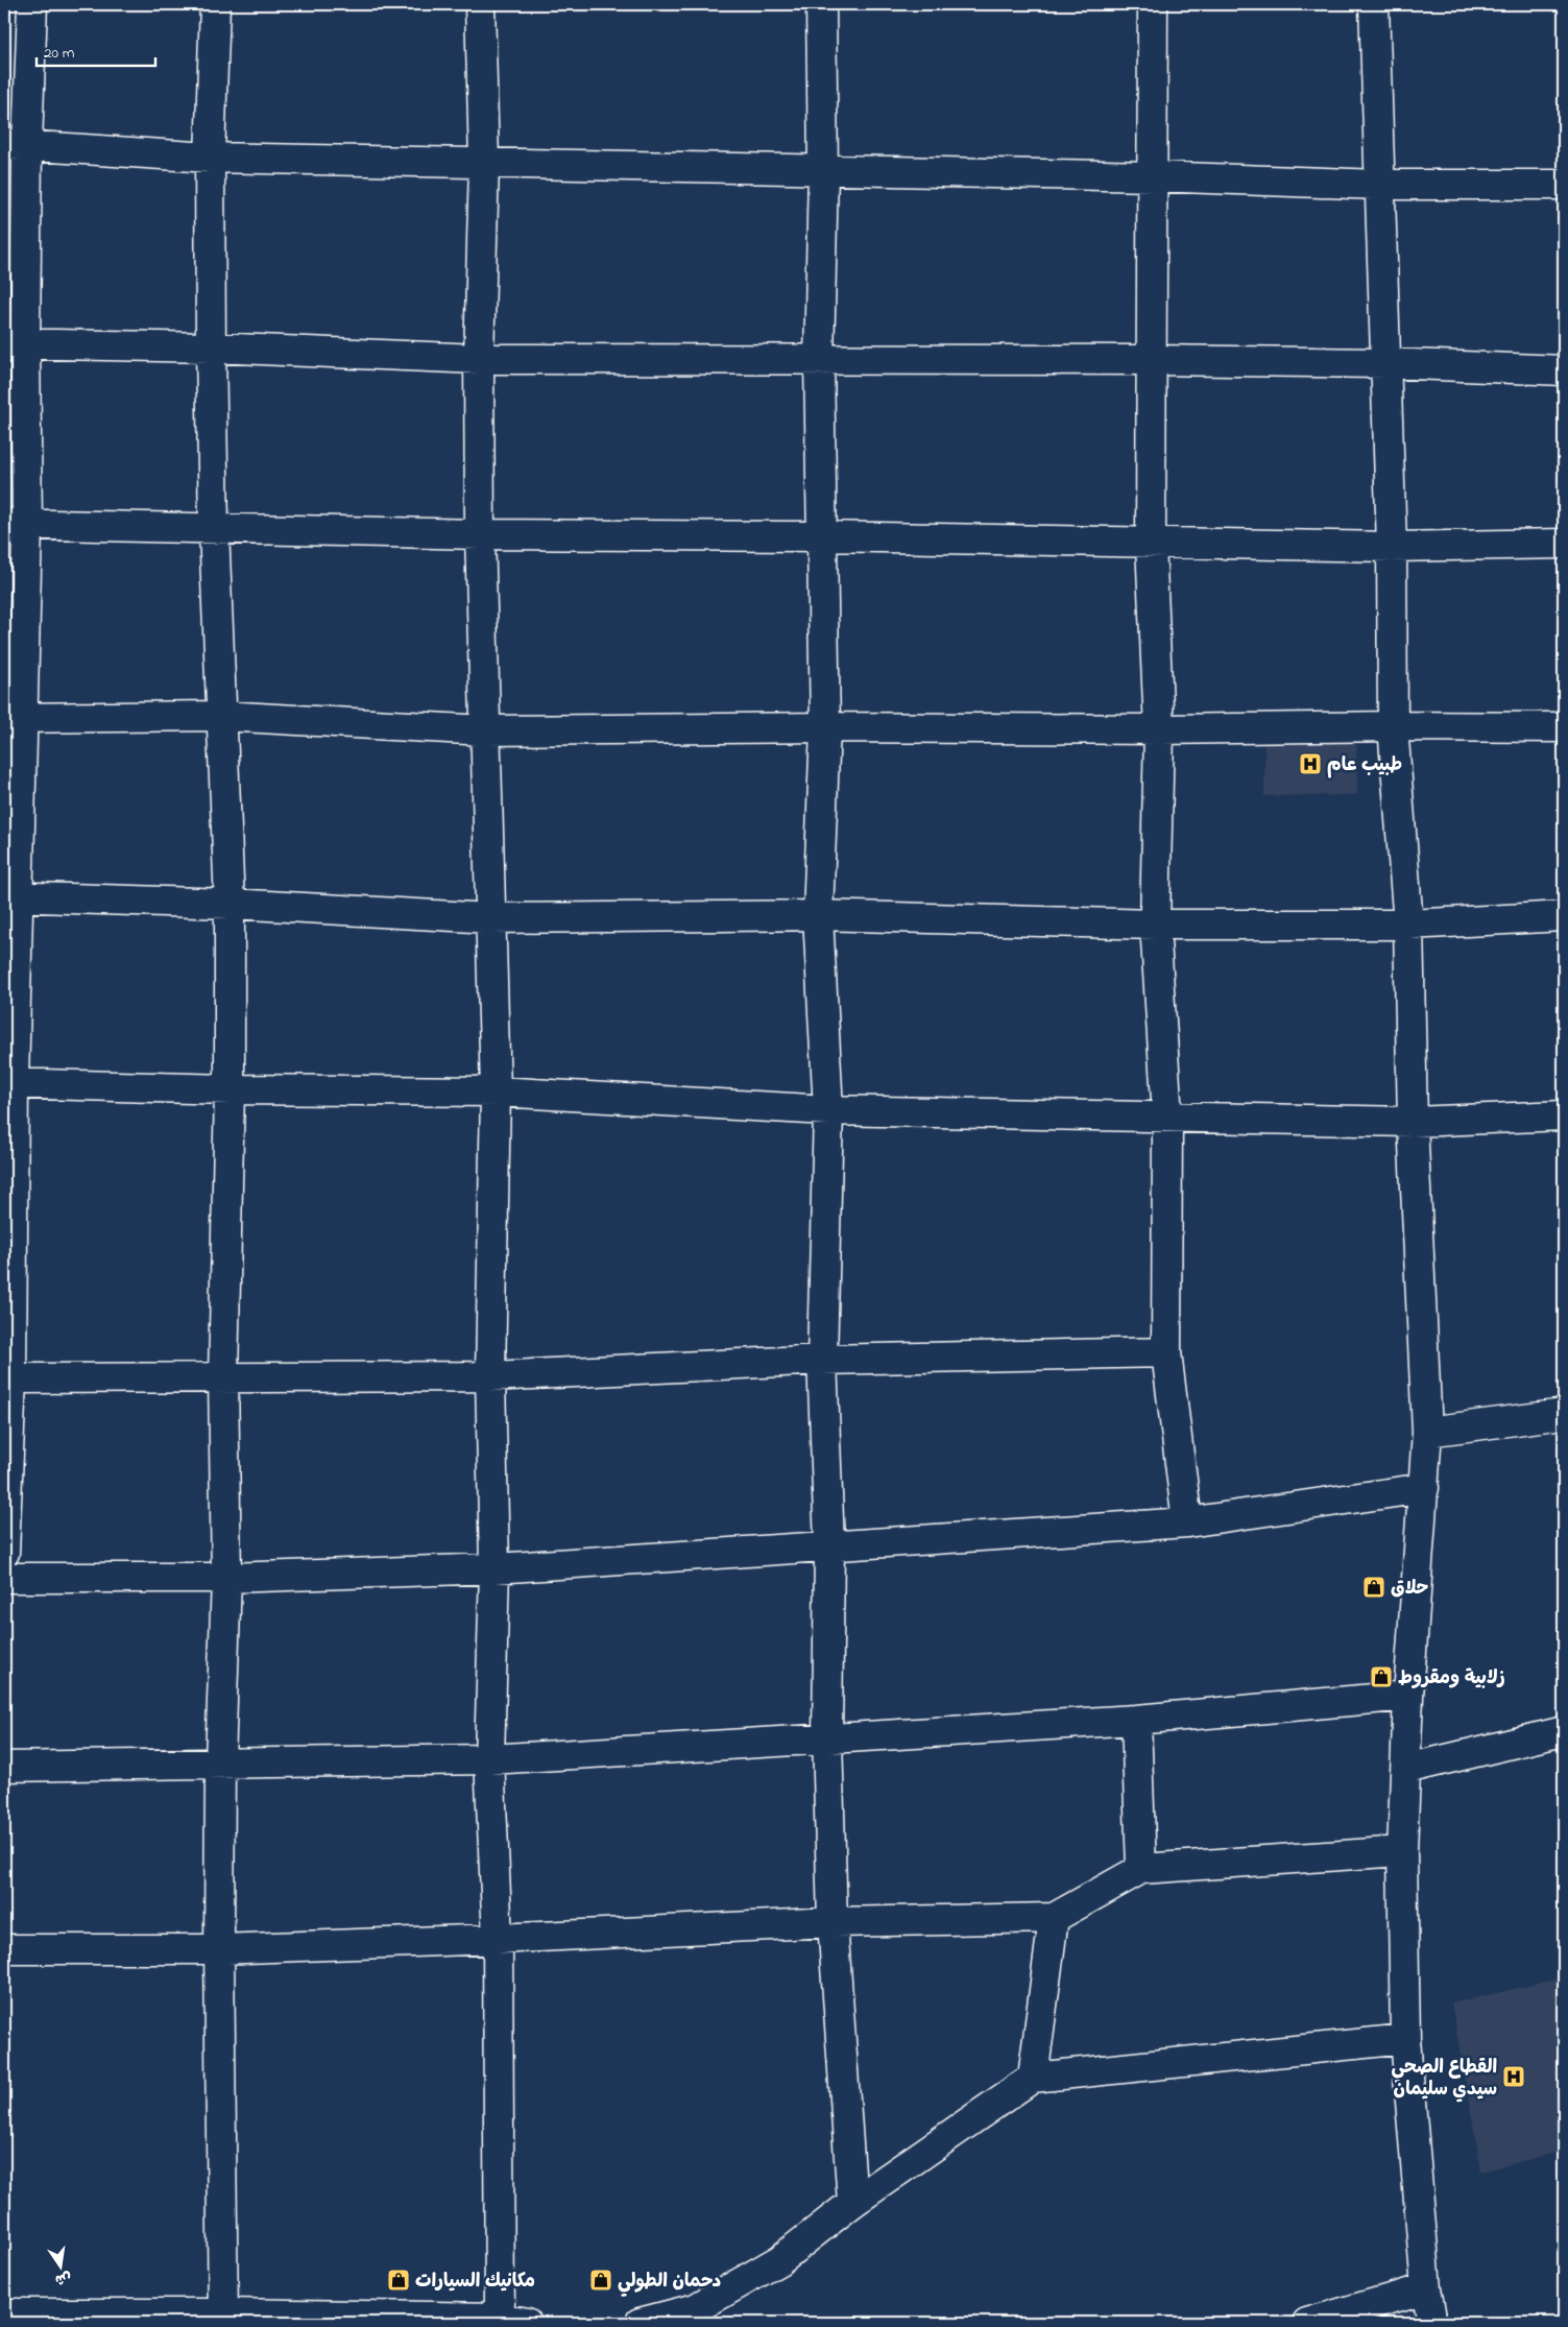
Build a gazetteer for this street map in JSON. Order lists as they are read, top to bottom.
{
  "places": {
    "hospital": ["طبيب عام", "القطاع الصحي سيدي سليمان"],
    "shop": [
      "حلاق",
      "زلابية ومقروط",
      "مكانيك السيارات",
      "دحمان الطولي"
    ]
  },
  "scale_bar": "20 m",
  "north": "bottom"
}
